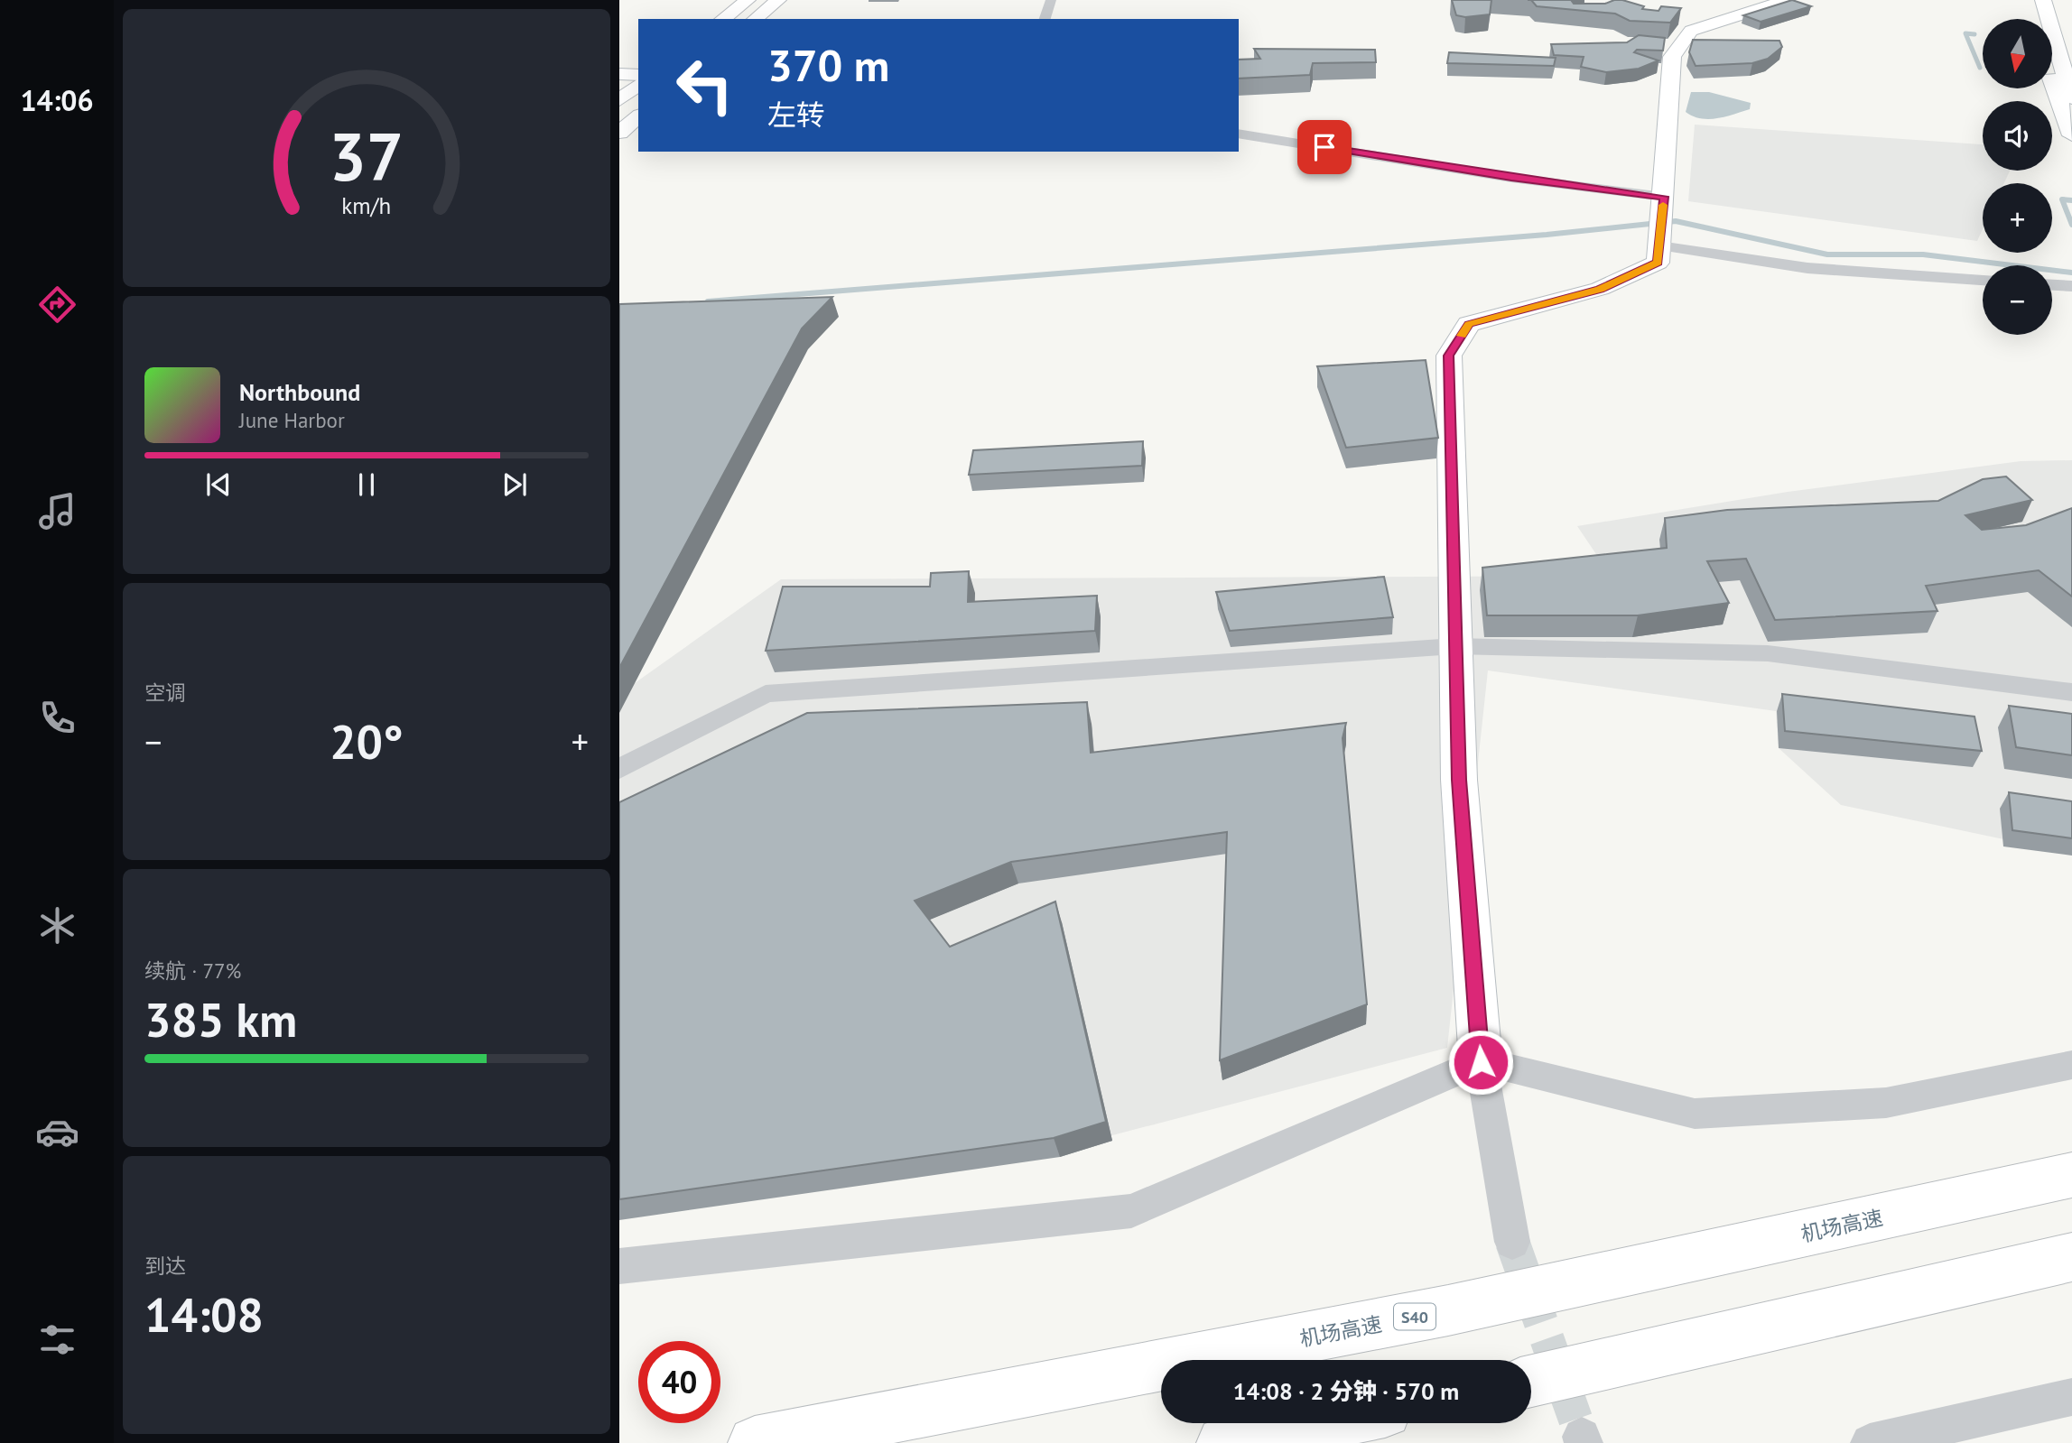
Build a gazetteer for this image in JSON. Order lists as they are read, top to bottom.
{
  "streets": {
    "main road": ["机场高速", "S40"]
  },
  "north": "bottom",
  "page": {
    "tabs": "14:06",
    "map_buttons": ["+", "−"],
    "turn": ["370 m", "左转"],
    "song": ["Northbound", "June Harbor"],
    "tile": [
      "空调",
      ["续航 · 77%", "385 km"],
      ["到达", "14:08"]
    ],
    "heat": ["−", "20°", "+"],
    "limit": "40",
    "trip": "14:08 · 2 分钟 · 570 m",
    "gauge": ["37", "km/h"]
  }
}
